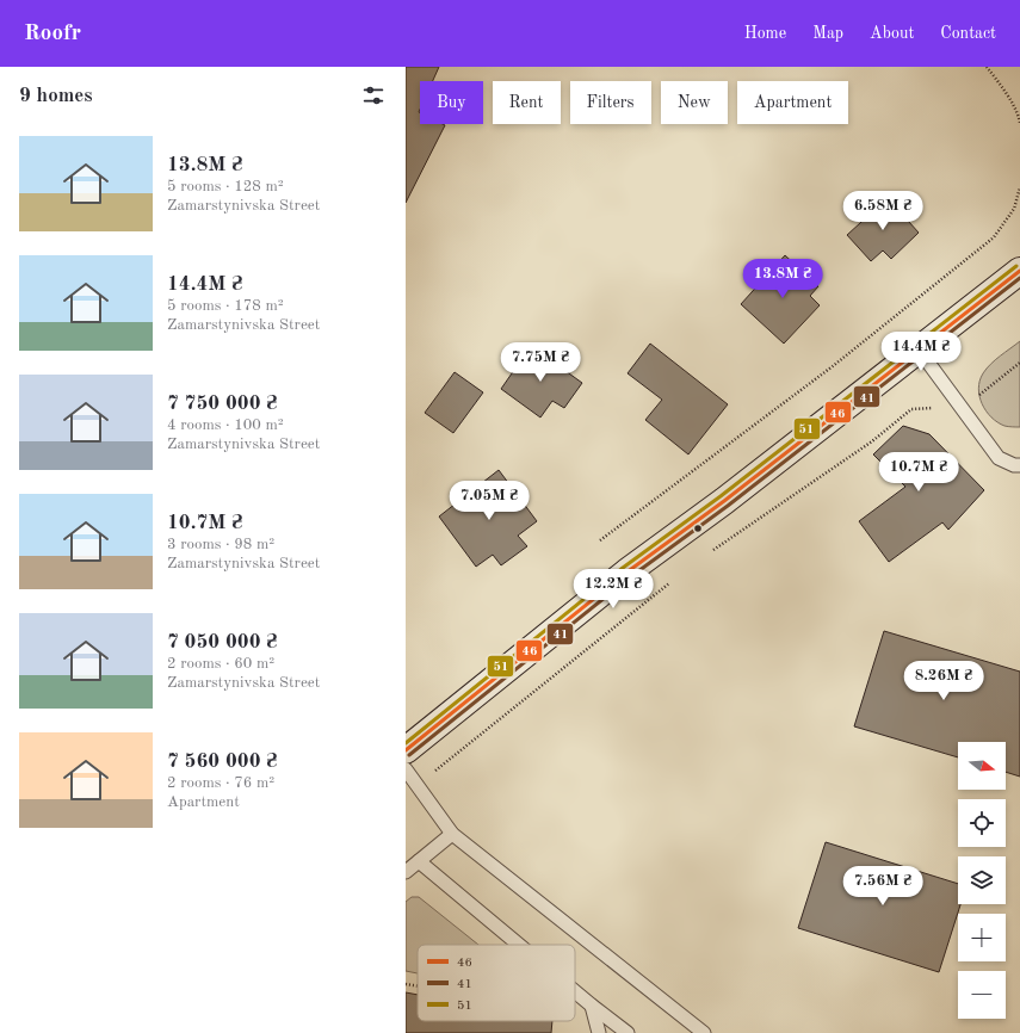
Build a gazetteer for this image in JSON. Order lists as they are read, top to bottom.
{
  "lines": ["transit line 51", "transit line 46", "transit line 41"],
  "legend": ["46", "41", "51"],
  "north": "right",
  "page": {
    "header": "Roofr",
    "nav": [
      "Home",
      "Map",
      "About",
      "Contact"
    ],
    "heading": "9 homes",
    "chip": [
      "Buy",
      "Rent",
      "Filters",
      "New",
      "Apartment"
    ],
    "list": [
      {
        "name": "13.8M ₴",
        "note": "5 rooms · 128 m² · Zamarstynivska Street"
      },
      {
        "name": "14.4M ₴",
        "note": "5 rooms · 178 m² · Zamarstynivska Street"
      },
      {
        "name": "7 750 000 ₴",
        "note": "4 rooms · 100 m² · Zamarstynivska Street"
      },
      {
        "name": "10.7M ₴",
        "note": "3 rooms · 98 m² · Zamarstynivska Street"
      },
      {
        "name": "7 050 000 ₴",
        "note": "2 rooms · 60 m² · Zamarstynivska Street"
      },
      {
        "name": "7 560 000 ₴",
        "note": "2 rooms · 76 m² · Apartment"
      }
    ],
    "price": [
      "6.58M ₴",
      "13.8M ₴",
      "14.4M ₴",
      "7.75M ₴",
      "10.7M ₴",
      "7.05M ₴",
      "12.2M ₴",
      "8.26M ₴",
      "7.56M ₴"
    ],
    "map_buttons": ["+", "−"]
  }
}
